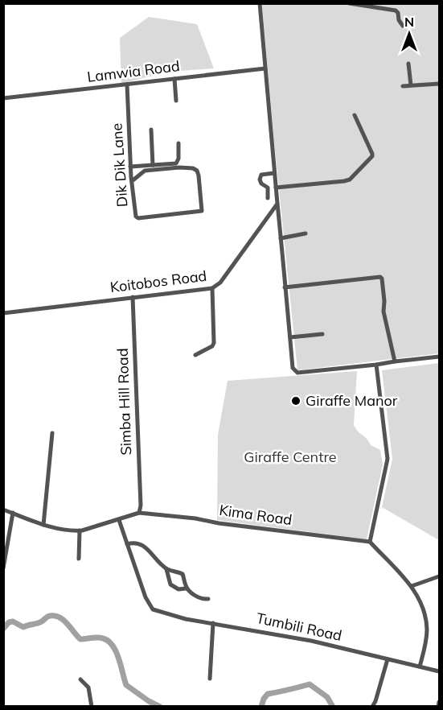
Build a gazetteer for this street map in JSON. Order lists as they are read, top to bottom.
{
  "streets": {
    "street": [
      "Lamwia Road",
      "Dik Dik Lane",
      "Koitobos Road",
      "Simba Hill Road",
      "Kima Road",
      "Tumbili Road"
    ]
  },
  "crossings": [
    ["Lamwia Road", "Dik Dik Lane"],
    ["Koitobos Road", "Simba Hill Road"],
    ["Simba Hill Road", "Kima Road"]
  ],
  "parks": ["Giraffe Centre"],
  "places": ["Giraffe Manor"],
  "north": "top"
}
